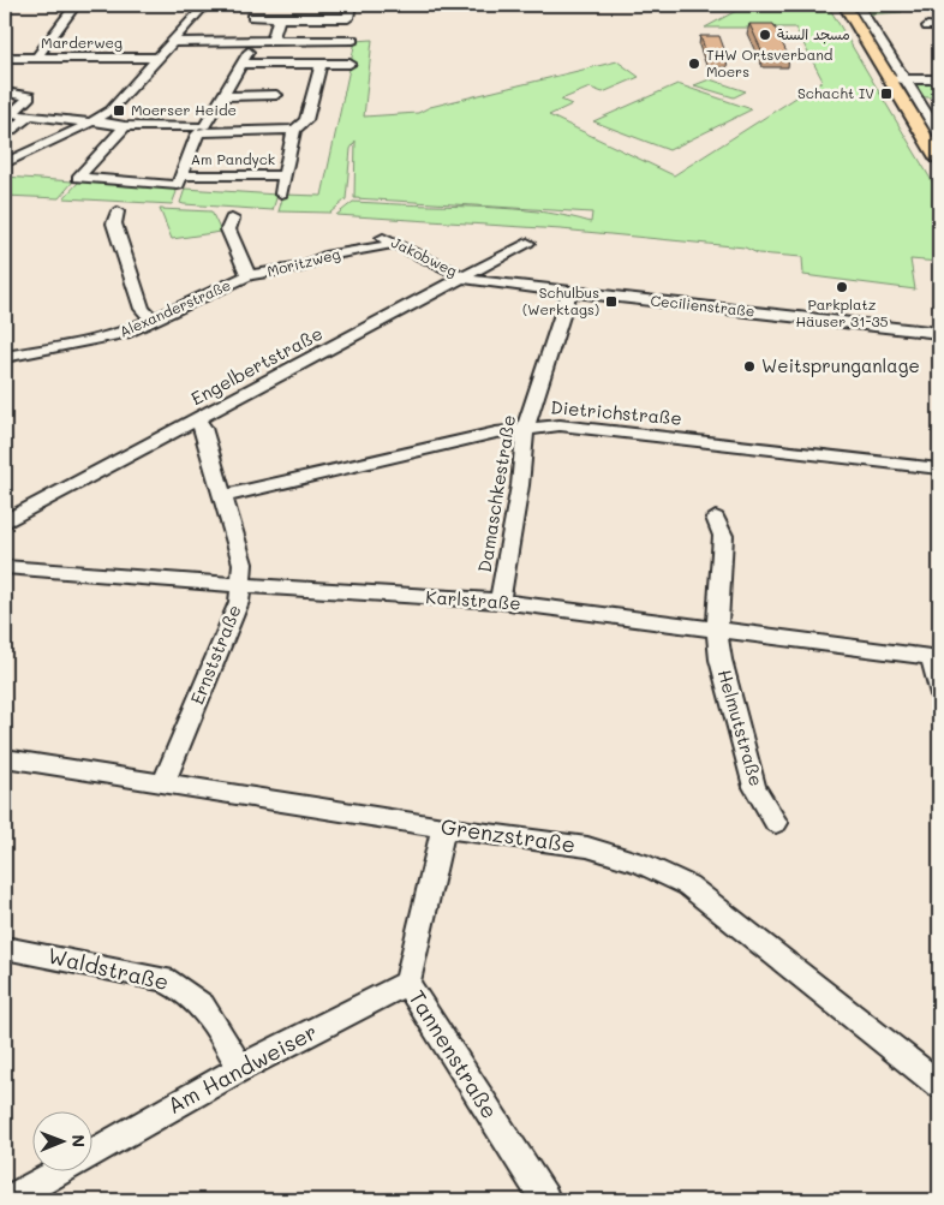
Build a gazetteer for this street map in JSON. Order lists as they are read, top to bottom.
{
  "streets": {
    "street": [
      "Marderweg",
      "Am Pandyck",
      "Jakobweg",
      "Moritzweg",
      "Cecilienstraße",
      "Alexanderstraße",
      "Engelbertstraße",
      "Dietrichstraße",
      "Damaschkestraße",
      "Karlstraße",
      "Ernststraße",
      "Helmutstraße",
      "Grenzstraße",
      "Waldstraße",
      "Tannenstraße",
      "Am Handweiser"
    ]
  },
  "crossings": [
    ["Jakobweg", "Moritzweg"],
    ["Jakobweg", "Cecilienstraße"],
    ["Jakobweg", "Engelbertstraße"],
    ["Moritzweg", "Alexanderstraße"],
    ["Cecilienstraße", "Engelbertstraße"],
    ["Cecilienstraße", "Damaschkestraße"],
    ["Engelbertstraße", "Ernststraße"],
    ["Dietrichstraße", "Damaschkestraße"],
    ["Dietrichstraße", "Ernststraße"],
    ["Damaschkestraße", "Karlstraße"],
    ["Karlstraße", "Ernststraße"],
    ["Karlstraße", "Helmutstraße"],
    ["Ernststraße", "Grenzstraße"],
    ["Grenzstraße", "Tannenstraße"],
    ["Waldstraße", "Am Handweiser"],
    ["Tannenstraße", "Am Handweiser"]
  ],
  "places": {
    "other": [
      "مسجد السنة",
      "THW Ortsverband Moers",
      "Parkplatz Häuser 31-35",
      "Weitsprunganlage"
    ],
    "transit": ["Schacht IV", "Moerser Heide", "Schulbus (Werktags)"]
  },
  "north": "right"
}
